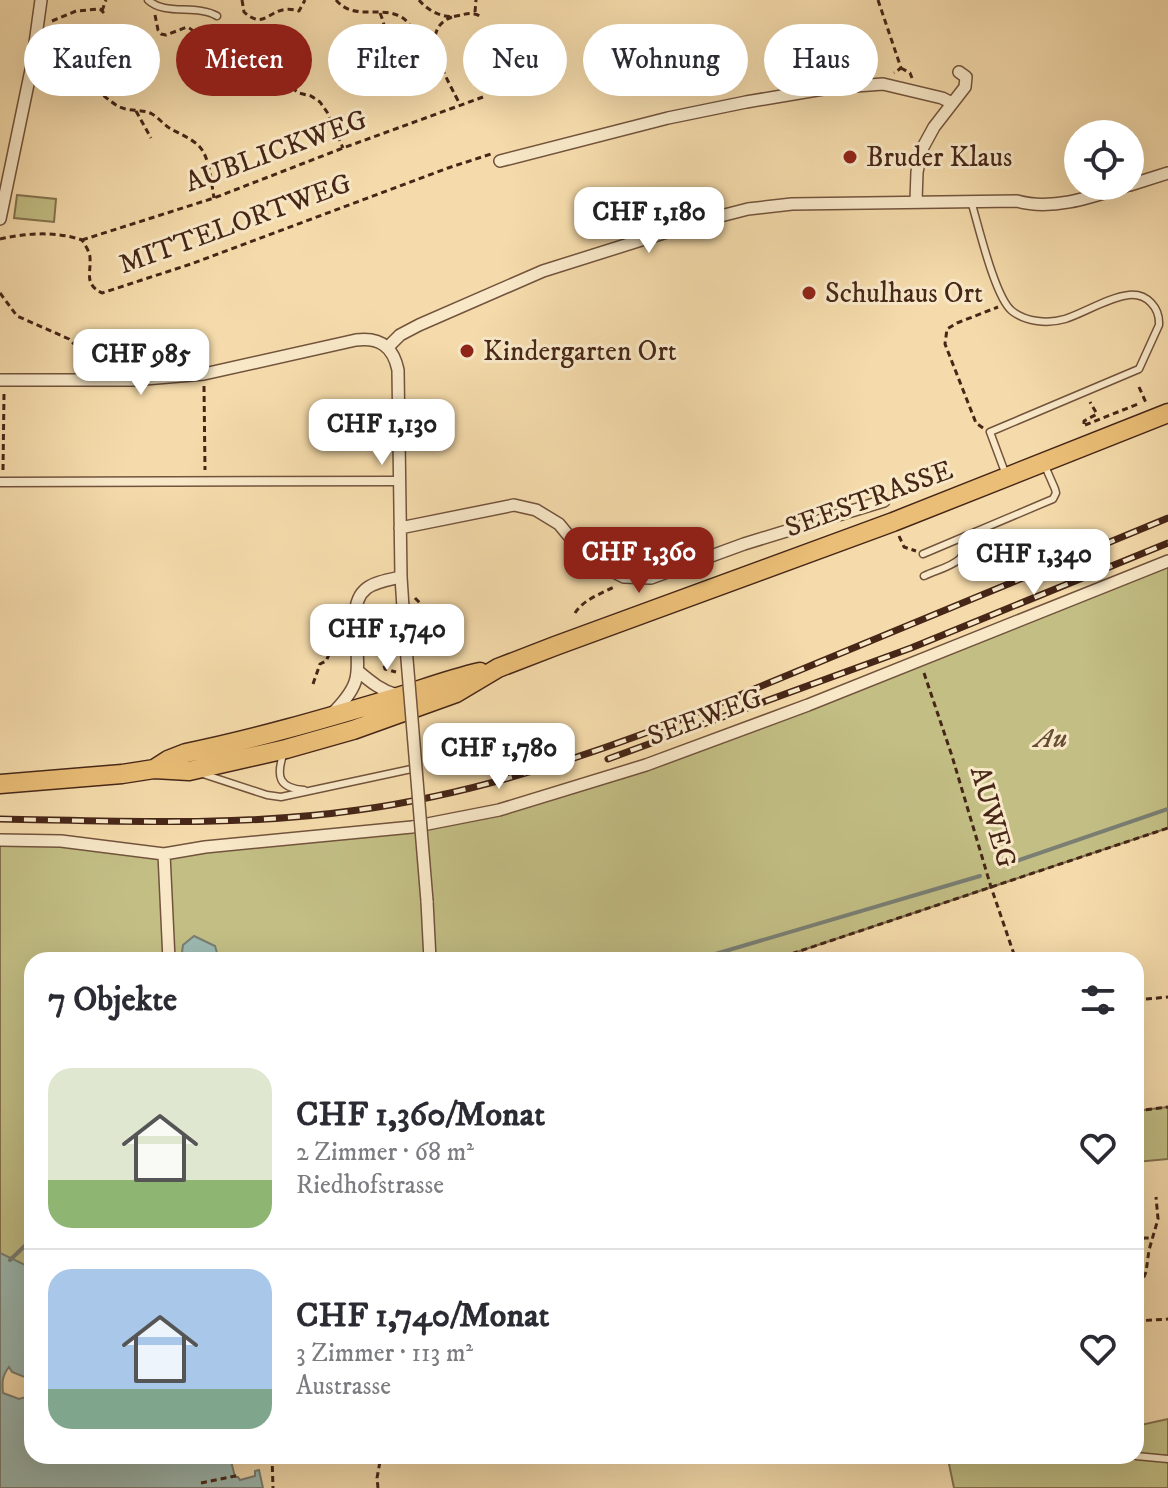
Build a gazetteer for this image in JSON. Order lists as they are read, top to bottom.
{
  "streets": {
    "main road": ["SEESTRASSE"],
    "street": ["SEEWEG"],
    "path": ["AUBLICKWEG", "MITTELORTWEG", "AUWEG"]
  },
  "crossings": [
    ["AUBLICKWEG", "MITTELORTWEG"]
  ],
  "parks": ["Au"],
  "places": ["Bruder Klaus", "Schulhaus Ort", "Kindergarten Ort"],
  "page": {
    "chip": [
      "Kaufen",
      "Mieten",
      "Filter",
      "Neu",
      "Wohnung",
      "Haus"
    ],
    "price": [
      "CHF 1,180",
      "CHF 985",
      "CHF 1,130",
      "CHF 1,360",
      "CHF 1,340",
      "CHF 1,740",
      "CHF 1,780"
    ],
    "heading": "7 Objekte",
    "list": [
      {
        "name": "CHF 1,360/Monat",
        "note": "2 Zimmer · 68 m² · Riedhofstrasse"
      },
      {
        "name": "CHF 1,740/Monat",
        "note": "3 Zimmer · 113 m² · Austrasse"
      }
    ]
  }
}
